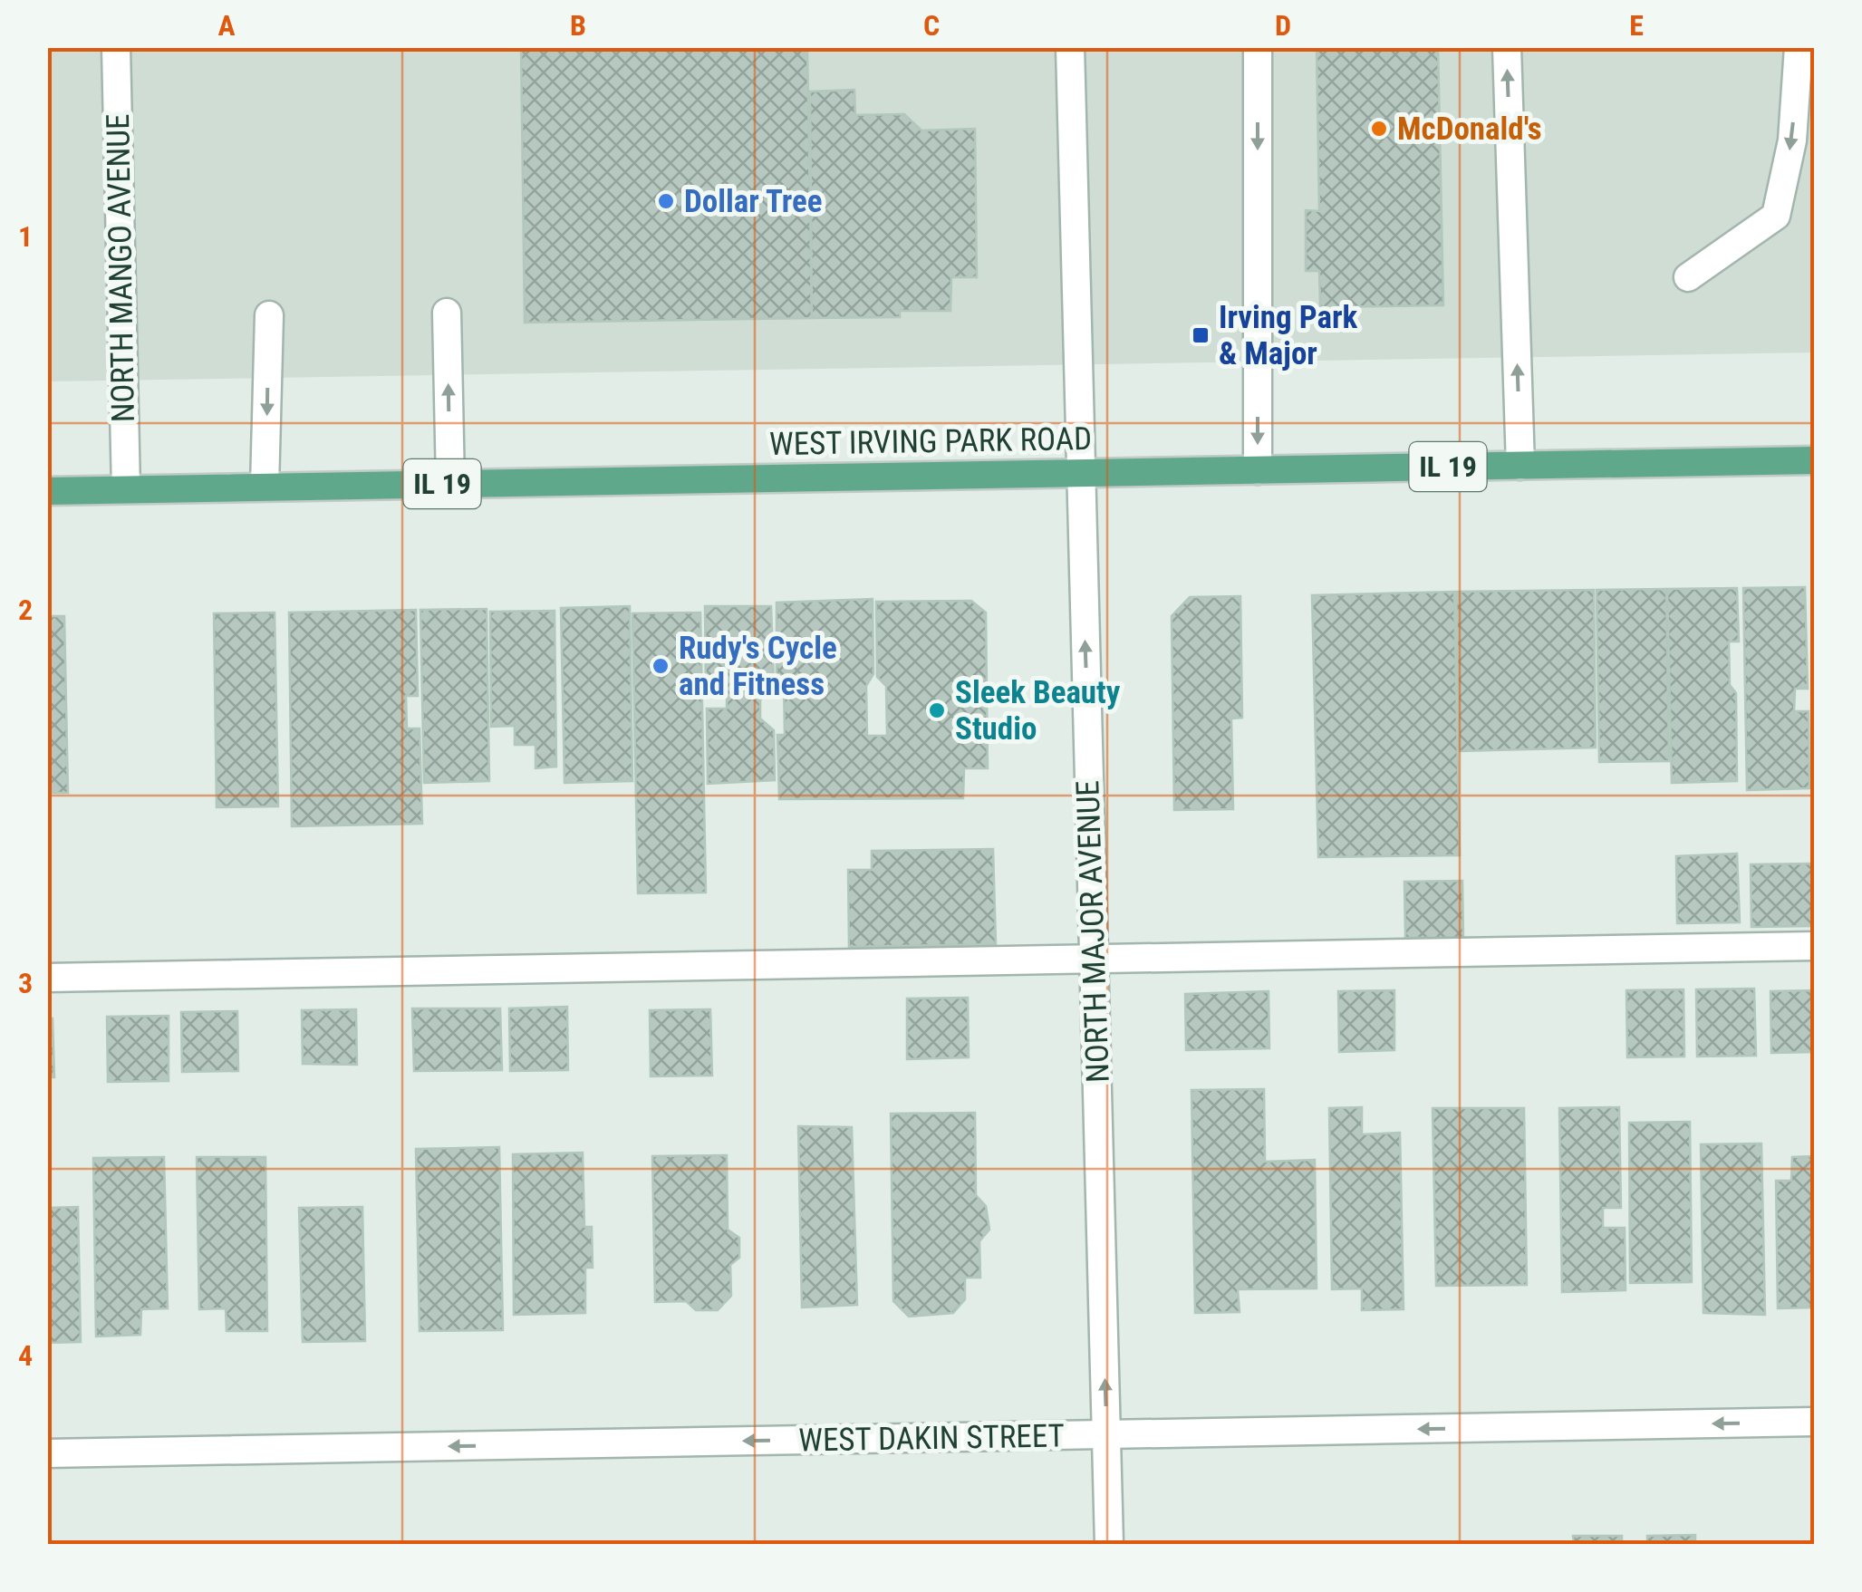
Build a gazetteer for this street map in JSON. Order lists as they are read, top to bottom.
{
  "streets": {
    "main road": ["WEST IRVING PARK ROAD", "IL 19"],
    "street": ["NORTH MANGO AVENUE", "NORTH MAJOR AVENUE", "WEST DAKIN STREET"]
  },
  "crossings": [
    ["NORTH MANGO AVENUE", "WEST IRVING PARK ROAD"],
    ["WEST IRVING PARK ROAD", "NORTH MAJOR AVENUE"],
    ["NORTH MAJOR AVENUE", "WEST DAKIN STREET"]
  ],
  "one_way": ["NORTH MAJOR AVENUE", "WEST DAKIN STREET"],
  "places": {
    "other": [
      "McDonald's",
      "Dollar Tree",
      "Rudy's Cycle and Fitness",
      "Sleek Beauty Studio"
    ],
    "transit": ["Irving Park & Major"]
  },
  "grid": {
    "columns": [
      "A",
      "B",
      "C",
      "D",
      "E"
    ],
    "rows": [
      "1",
      "2",
      "3",
      "4"
    ]
  }
}
